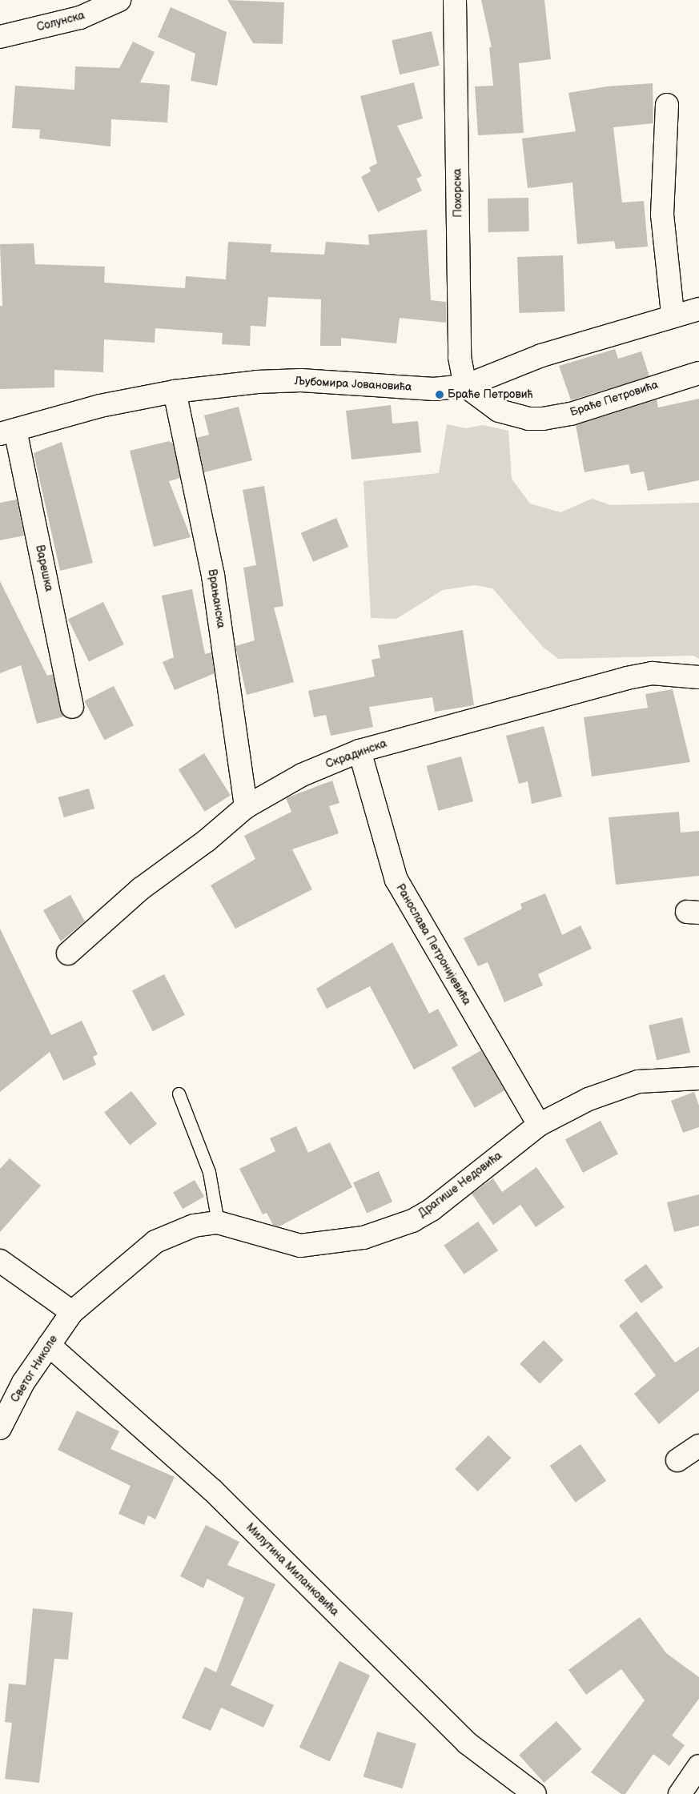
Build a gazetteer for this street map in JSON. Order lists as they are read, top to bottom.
{
  "streets": {
    "street": [
      "Солунска",
      "Похорска",
      "Љубомира Јовановића",
      "Браће Петровића",
      "Варешка",
      "Врањанска",
      "Скрадинска",
      "Ранослава Петронијевића",
      "Драгише Недовића",
      "Светог Николе",
      "Милутина Миланковића"
    ]
  },
  "crossings": [
    ["Похорска", "Љубомира Јовановића"],
    ["Похорска", "Браће Петровића"],
    ["Љубомира Јовановића", "Браће Петровића"],
    ["Љубомира Јовановића", "Варешка"],
    ["Љубомира Јовановића", "Врањанска"],
    ["Врањанска", "Скрадинска"],
    ["Скрадинска", "Ранослава Петронијевића"],
    ["Ранослава Петронијевића", "Драгише Недовића"],
    ["Драгише Недовића", "Светог Николе"],
    ["Светог Николе", "Милутина Миланковића"]
  ],
  "places": ["Браће Петровић"]
}
